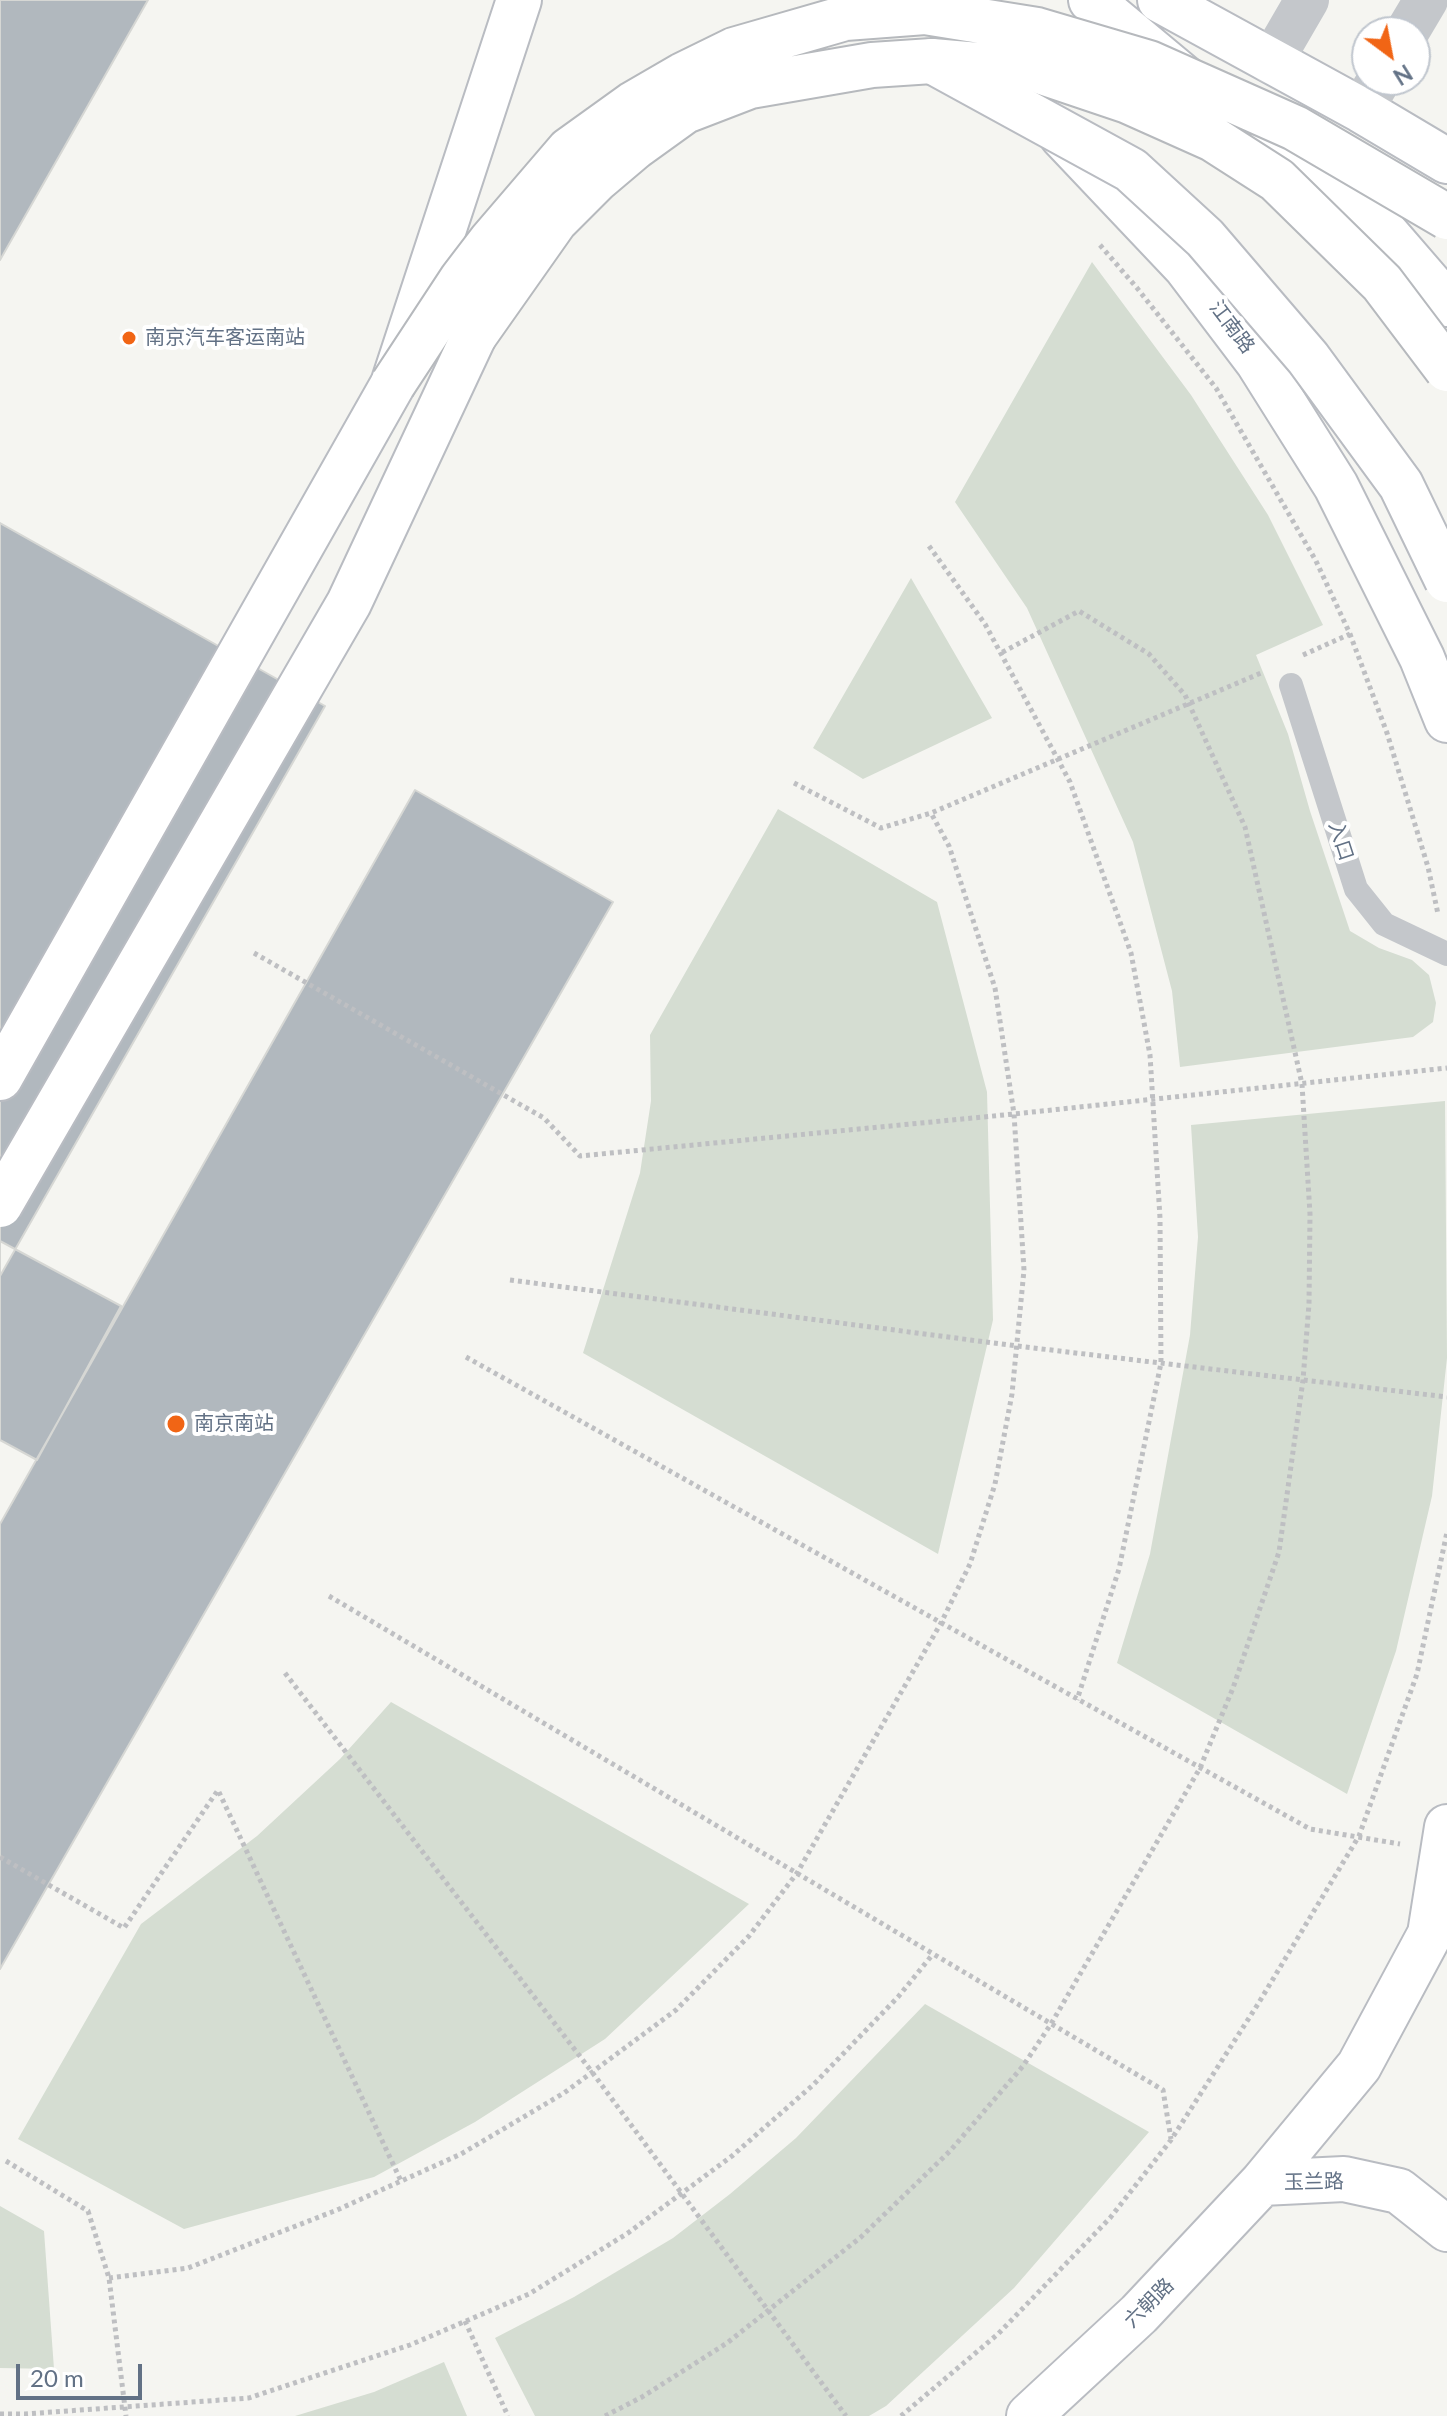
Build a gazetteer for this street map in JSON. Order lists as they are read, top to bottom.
{
  "streets": {
    "main road": ["江南路", "玉兰路", "六朝路"],
    "lane": ["入口"]
  },
  "crossings": [
    ["玉兰路", "六朝路"]
  ],
  "places": ["南京汽车客运南站", "南京南站"],
  "scale_bar": "20 m",
  "north": "bottom right"
}
